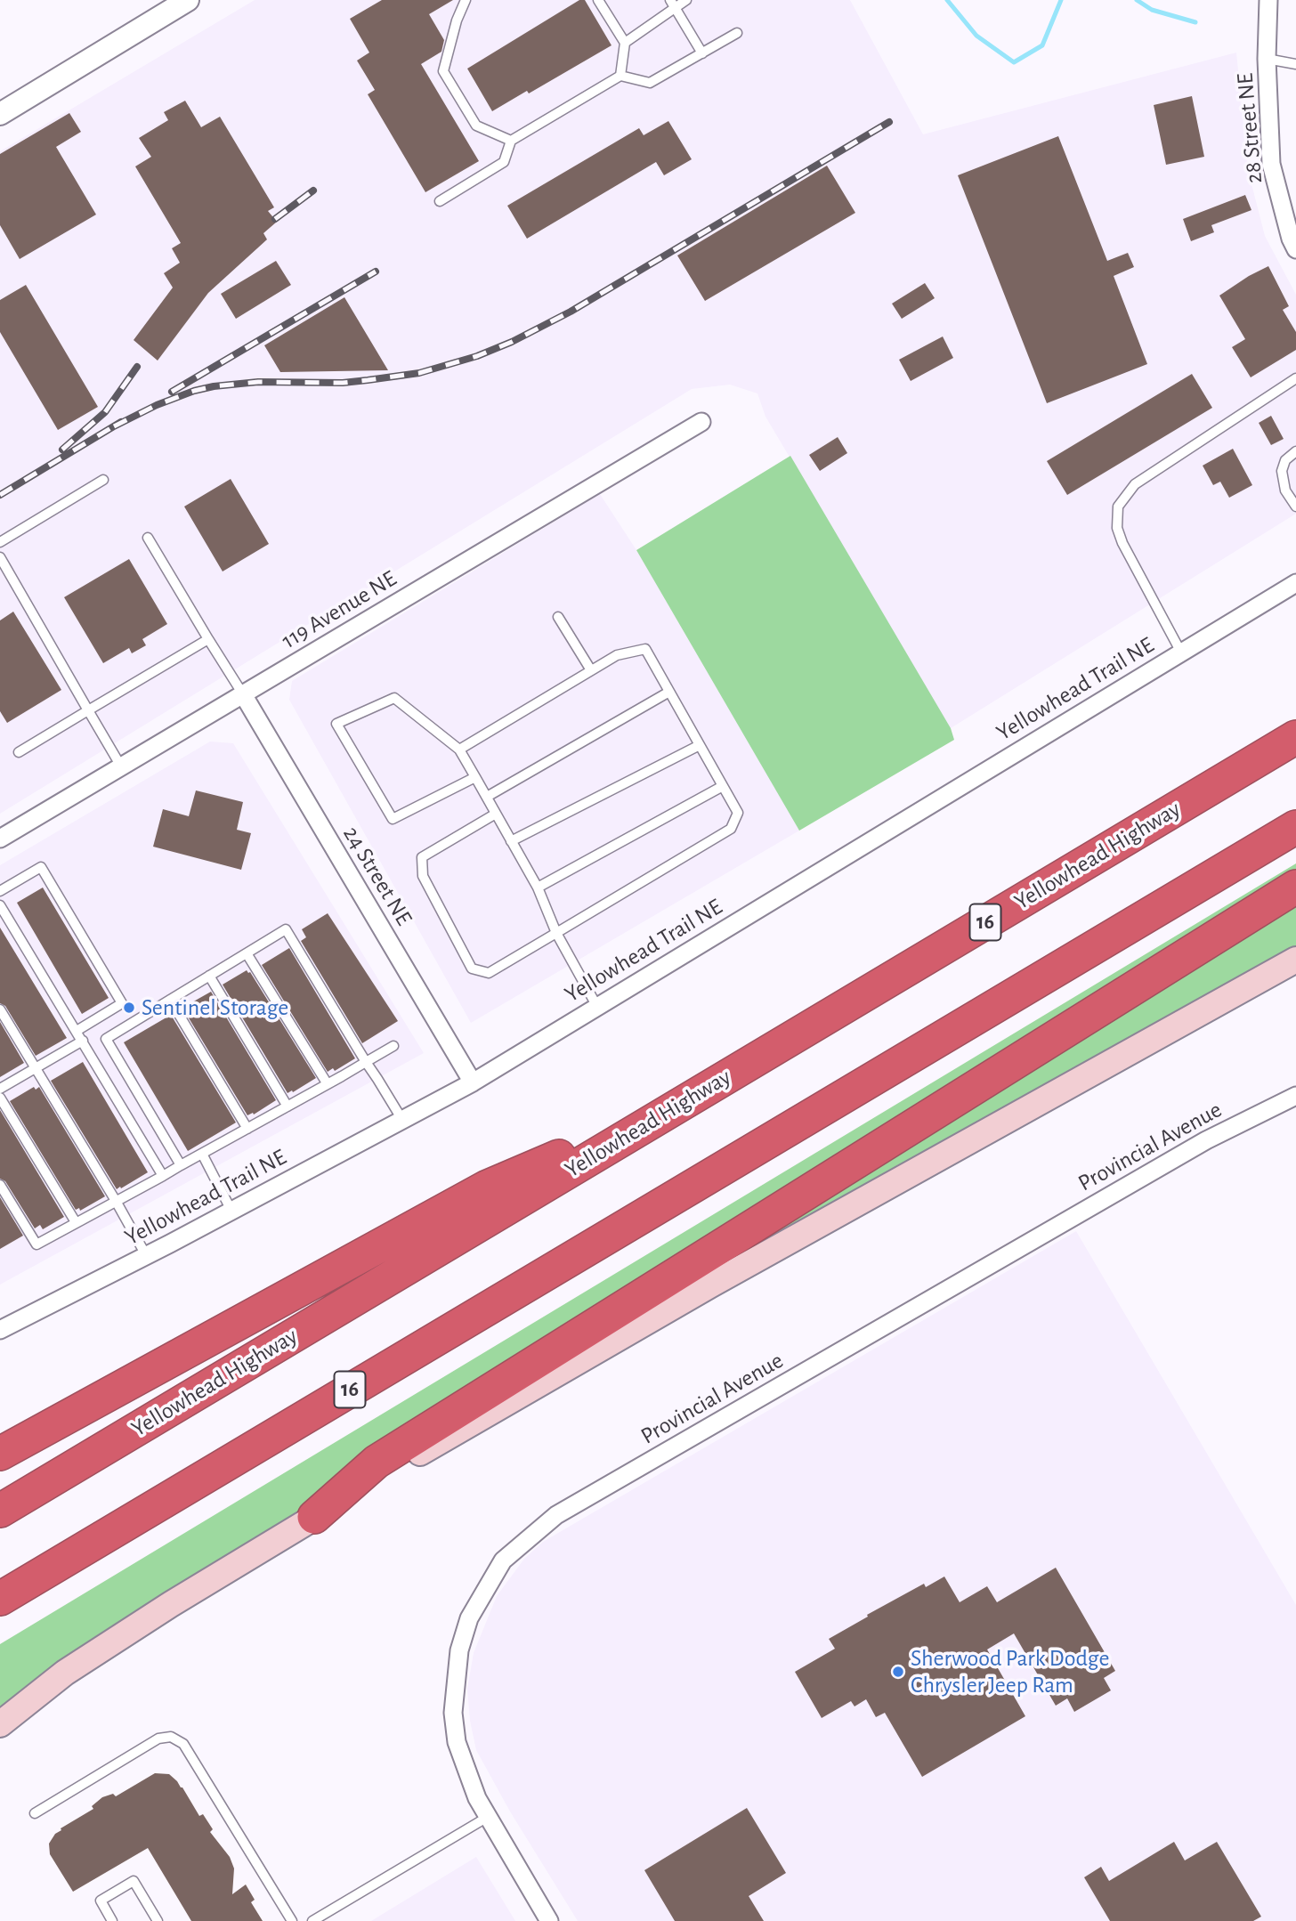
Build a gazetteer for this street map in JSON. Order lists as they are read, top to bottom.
{
  "streets": {
    "highway": ["Yellowhead Highway", "16"],
    "street": [
      "28 Street NE",
      "119 Avenue NE",
      "Yellowhead Trail NE",
      "24 Street NE",
      "Provincial Avenue"
    ]
  },
  "crossings": [
    ["119 Avenue NE", "24 Street NE"],
    ["Yellowhead Trail NE", "24 Street NE"]
  ],
  "places": ["Sentinel Storage", "Sherwood Park Dodge Chrysler Jeep Ram"]
}
